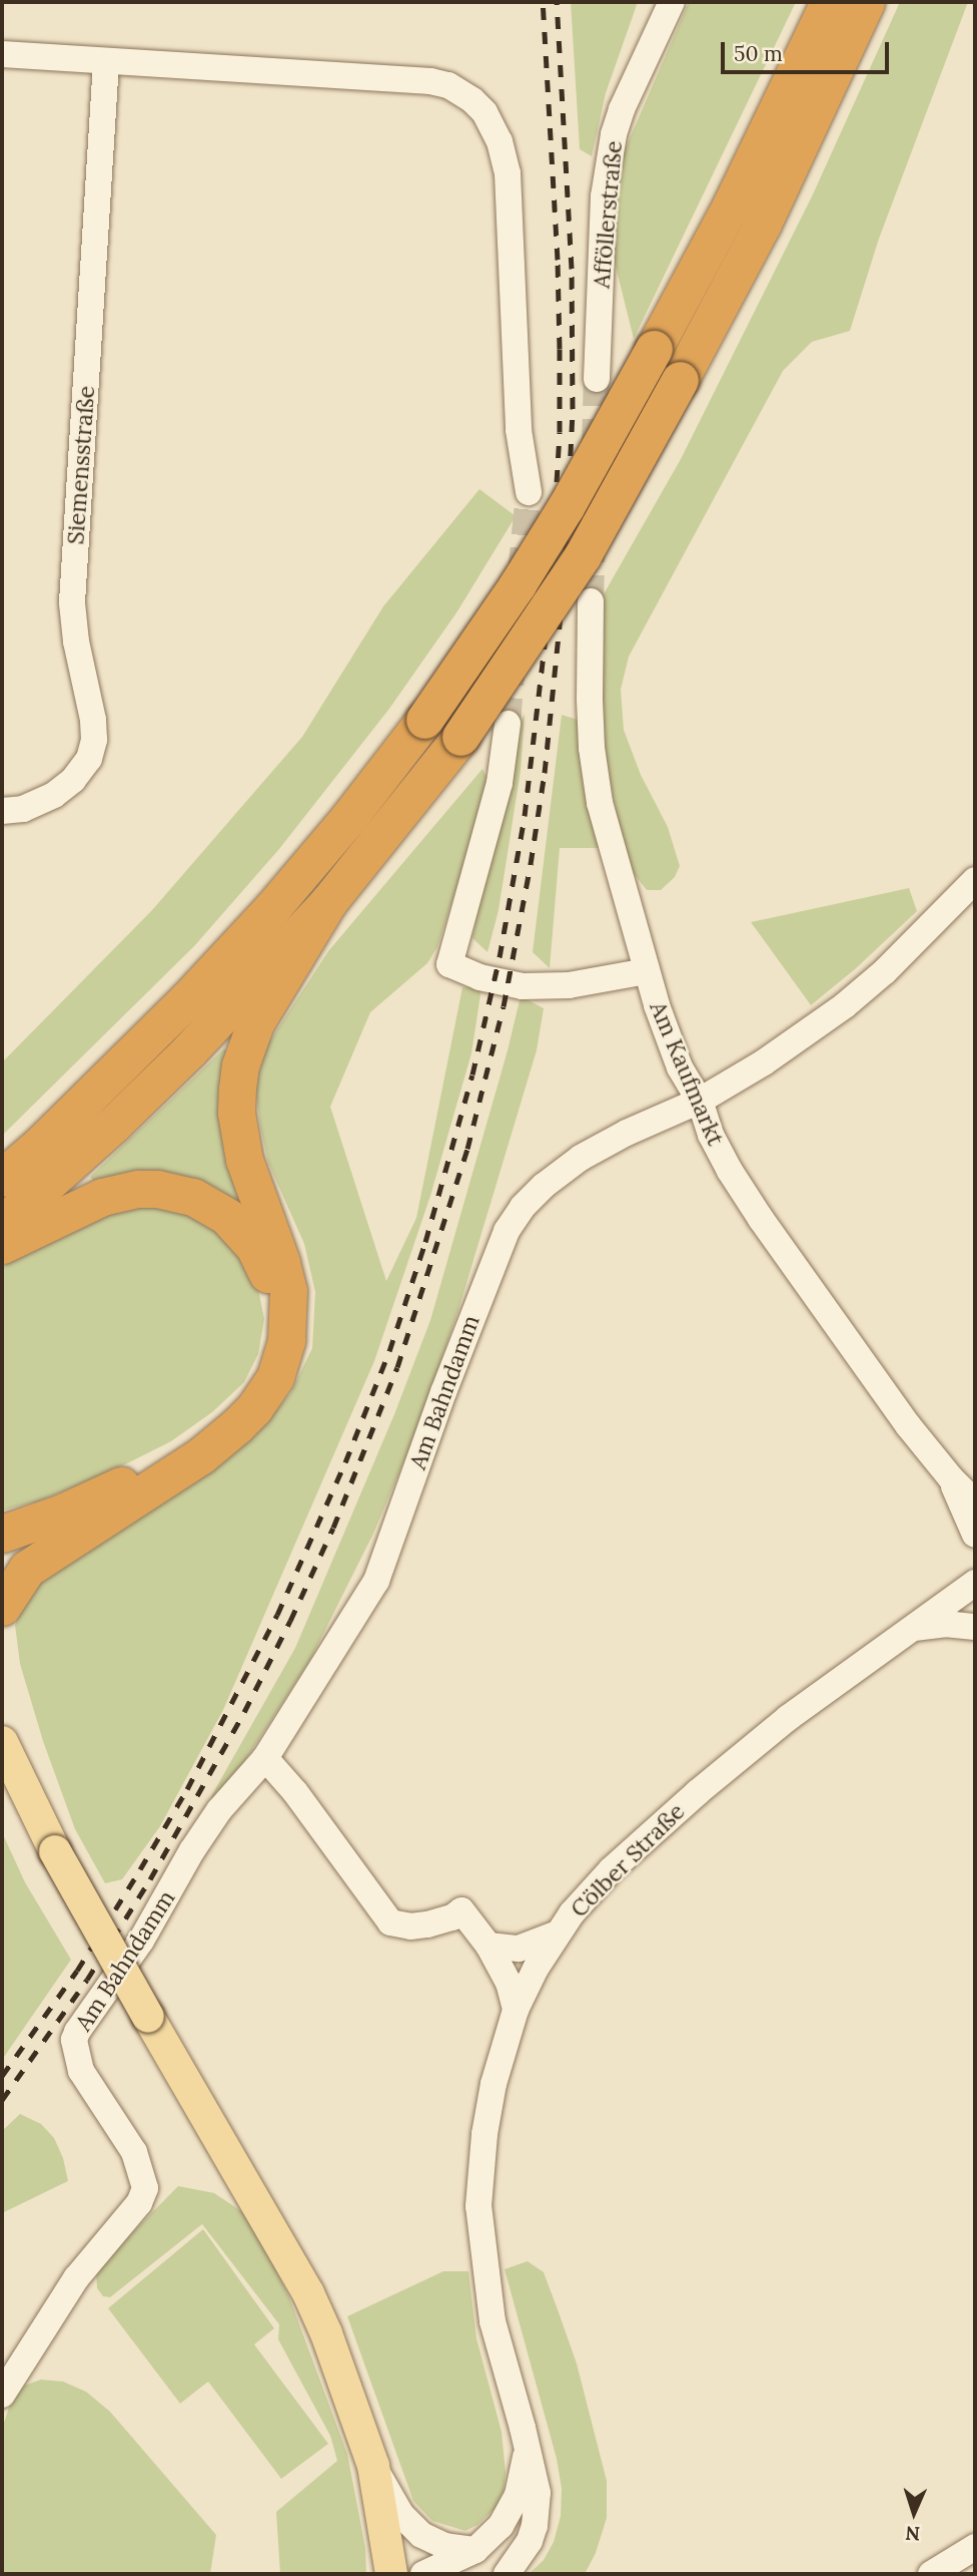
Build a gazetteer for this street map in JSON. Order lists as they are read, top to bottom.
{
  "streets": {
    "street": [
      "Afföllerstraße",
      "Siemensstraße",
      "Am Kaufmarkt",
      "Am Bahndamm",
      "Cölber Straße"
    ]
  },
  "crossings": [
    ["Am Kaufmarkt", "Am Bahndamm"]
  ],
  "scale_bar": "50 m",
  "north": "bottom"
}
